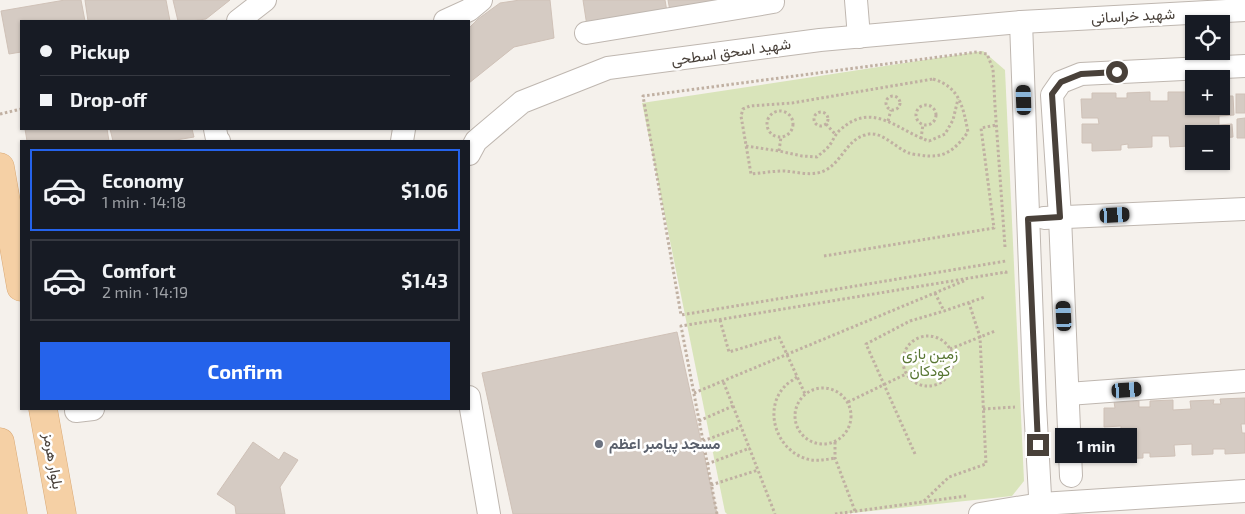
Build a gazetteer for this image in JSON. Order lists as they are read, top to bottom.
{
  "streets": {
    "main road": ["بلوار هرمز"],
    "street": ["شهید خراسانی", "شهید اسحق اسطحی"]
  },
  "crossings": [
    ["شهید خراسانی", "شهید اسحق اسطحی"]
  ],
  "parks": ["زمین بازی کودکان"],
  "places": ["مسجد پیامبر اعظم"],
  "page": {
    "map_buttons": ["+", "−"],
    "banner": ["Pickup", "Drop-off"],
    "list": [
      {
        "name": "Economy",
        "note": "1 min · 14:18",
        "value": "$1.06"
      },
      {
        "name": "Comfort",
        "note": "2 min · 14:19",
        "value": "$1.43"
      }
    ],
    "buttons": "Confirm",
    "bubble": "1 min"
  }
}
